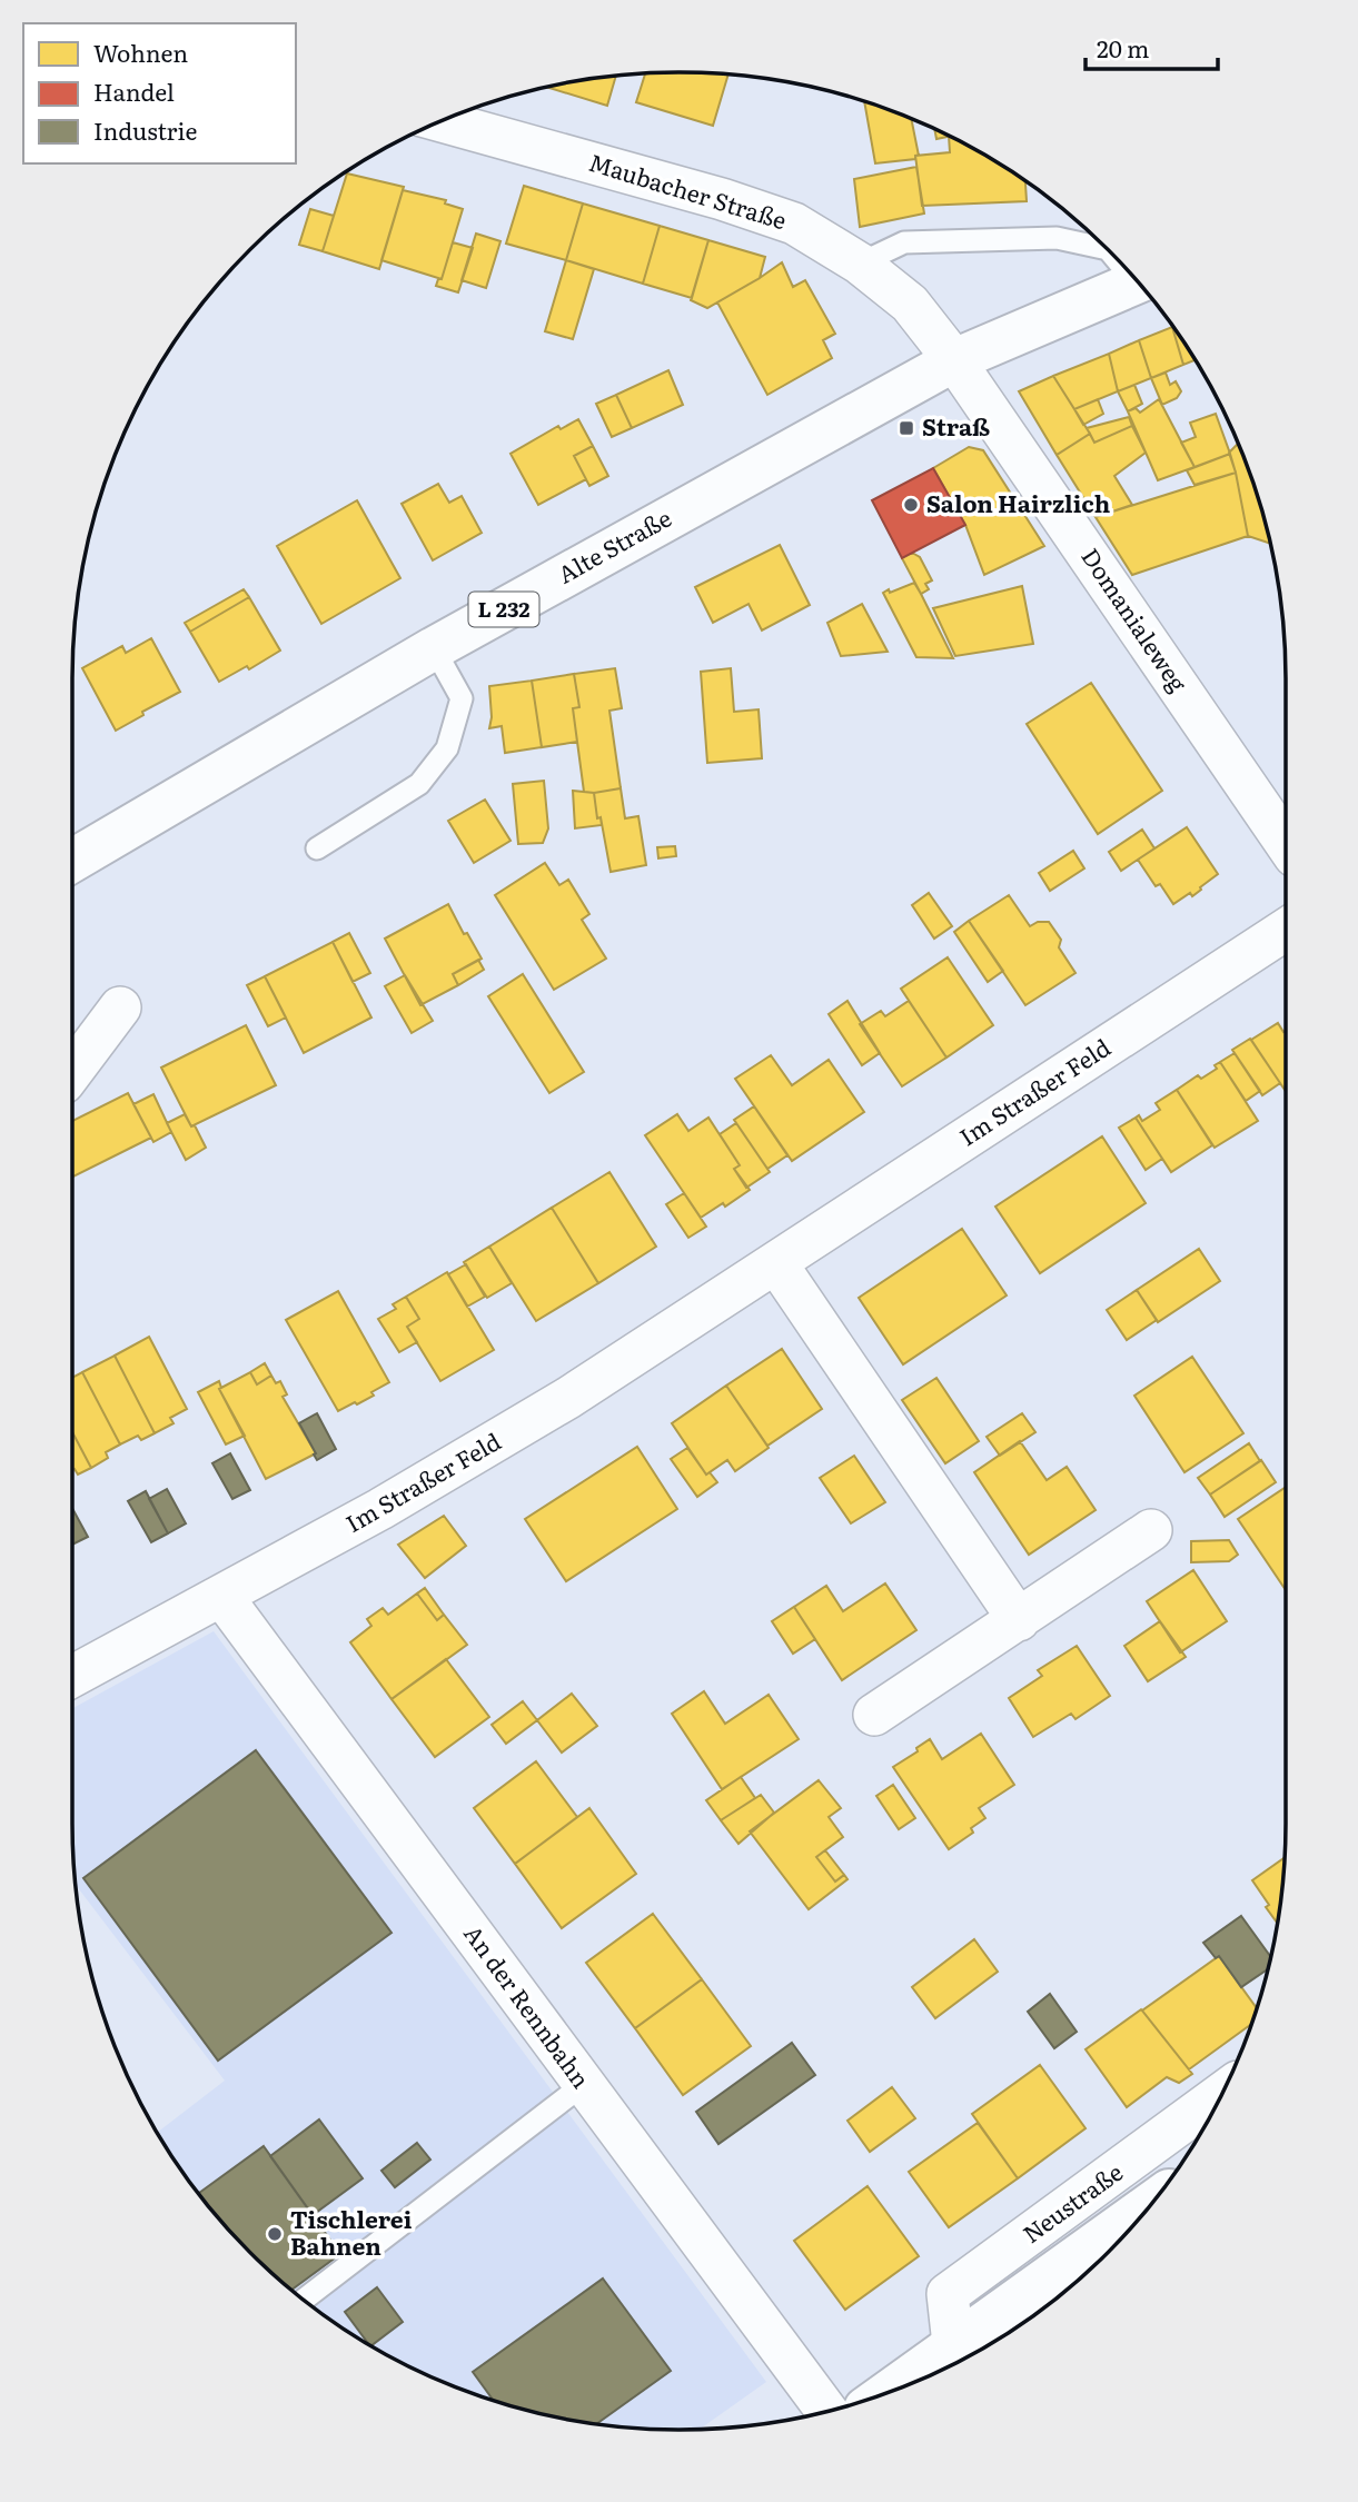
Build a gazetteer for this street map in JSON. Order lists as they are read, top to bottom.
{
  "streets": {
    "main road": ["Alte Straße", "L 232"],
    "street": [
      "Maubacher Straße",
      "Domanialeweg",
      "Im Straßer Feld",
      "An der Rennbahn",
      "Neustraße"
    ]
  },
  "crossings": [
    ["Maubacher Straße", "Alte Straße"],
    ["Maubacher Straße", "Domanialeweg"],
    ["Alte Straße", "Domanialeweg"],
    ["Im Straßer Feld", "An der Rennbahn"]
  ],
  "places": {
    "transit": ["Straß"],
    "other": ["Salon Hairzlich", "Tischlerei Bahnen"]
  },
  "legend": ["Wohnen", "Handel", "Industrie"],
  "scale_bar": "20 m"
}
